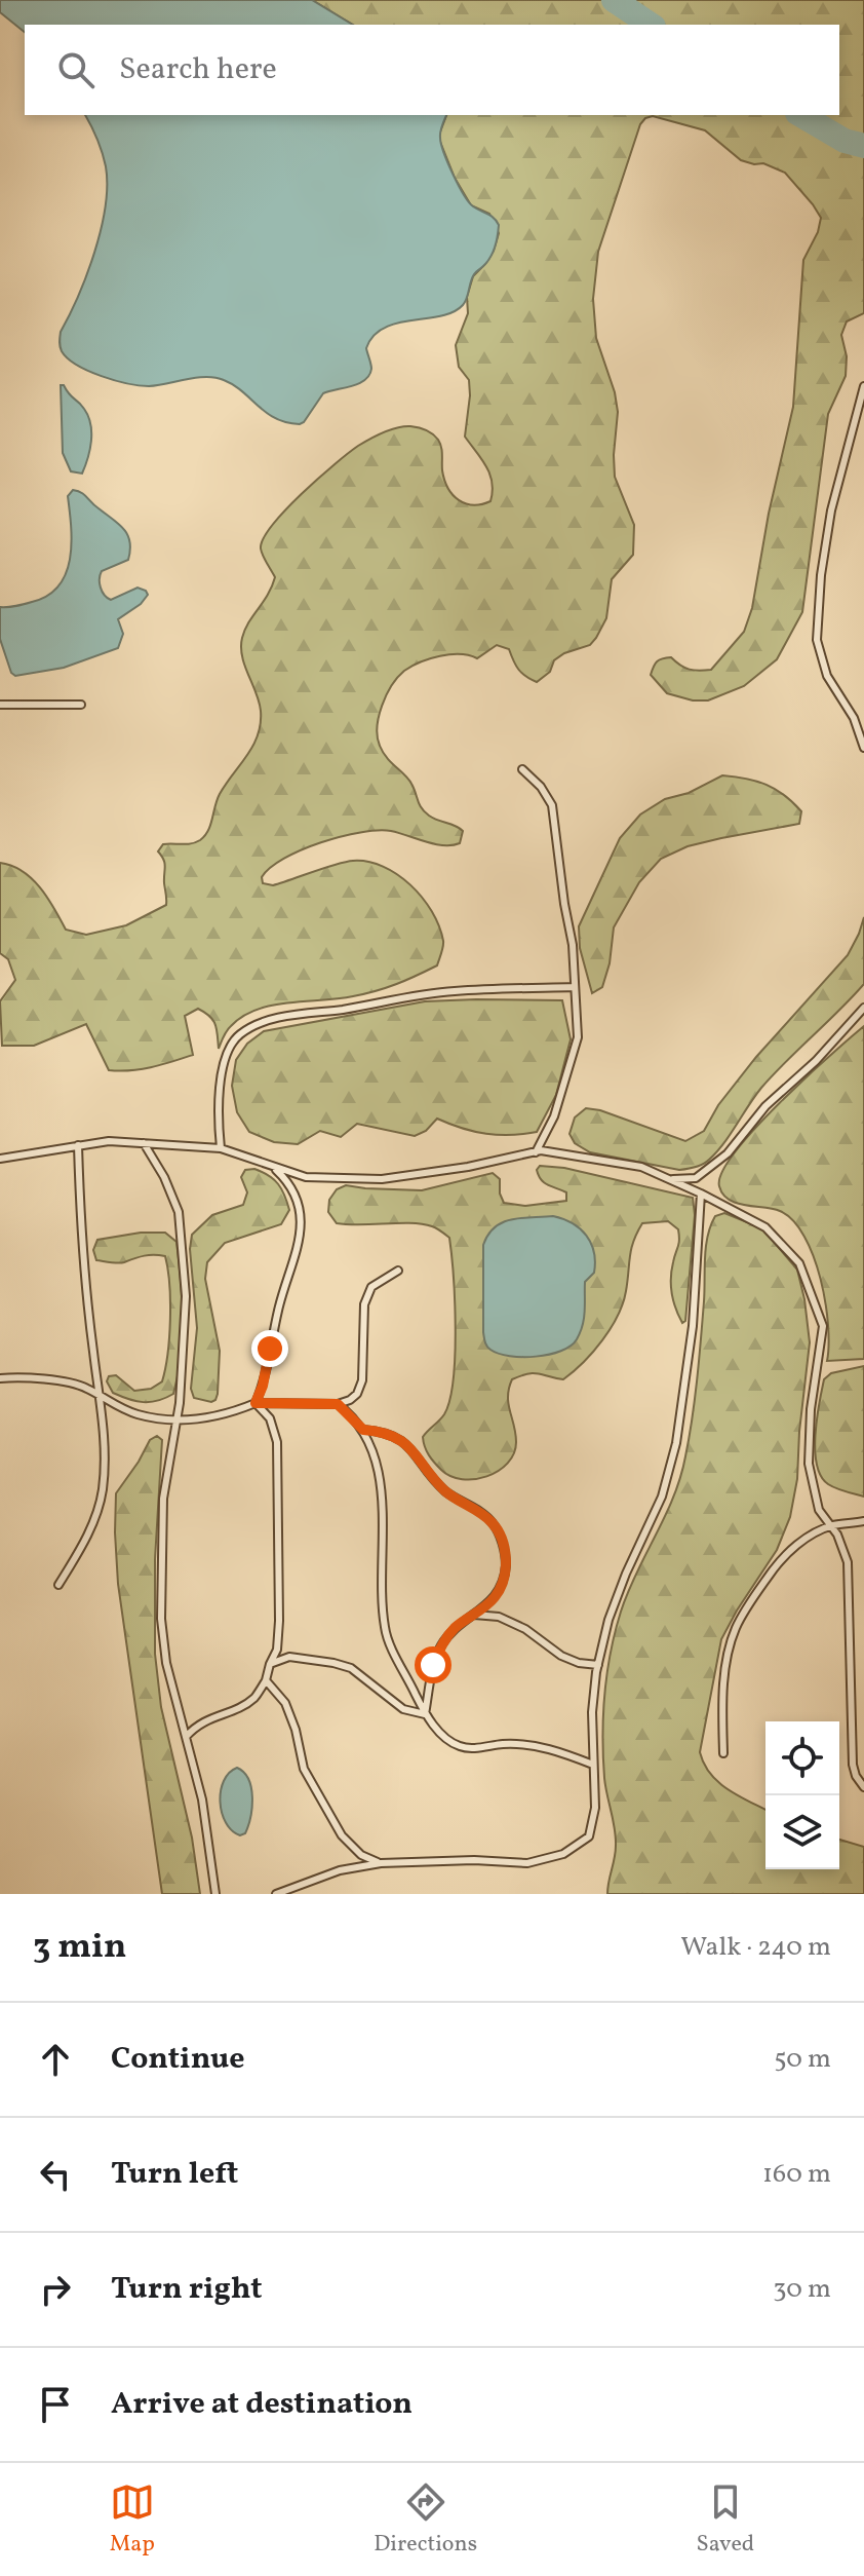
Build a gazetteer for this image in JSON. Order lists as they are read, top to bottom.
{
  "page": {
    "search": "Search here",
    "heading": ["3 min", "Walk · 240 m"],
    "list": [
      ["Continue", "50 m"],
      ["Turn left", "160 m"],
      ["Turn right", "30 m"],
      "Arrive at destination"
    ],
    "nav": ["Map", "Directions", "Saved"]
  }
}
